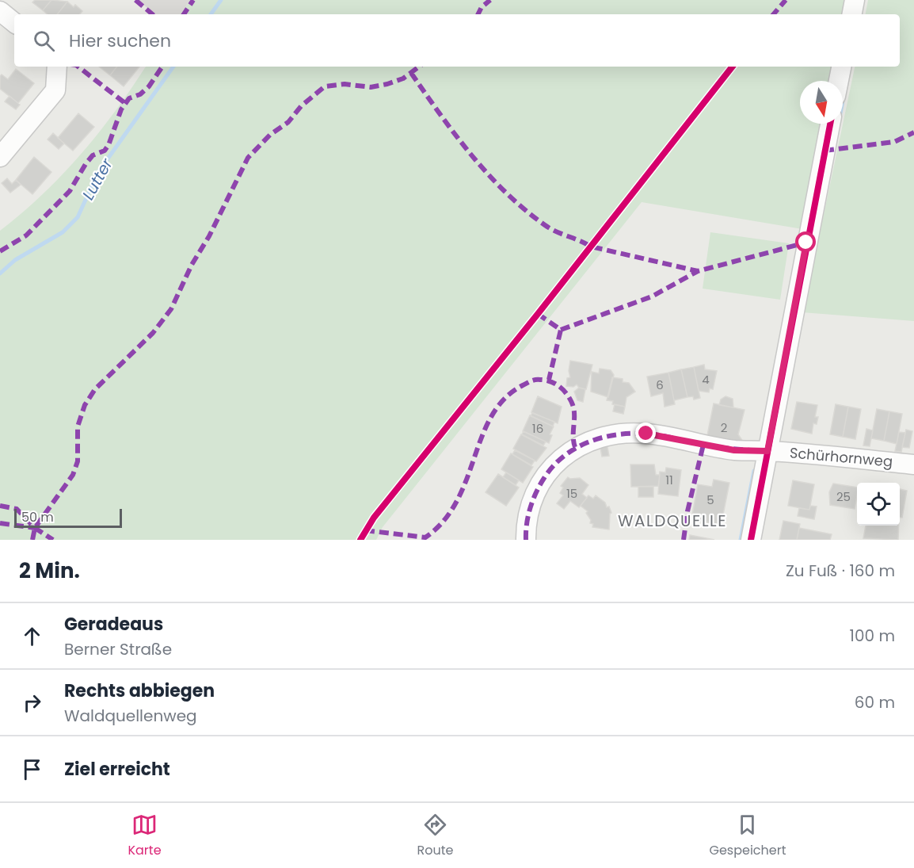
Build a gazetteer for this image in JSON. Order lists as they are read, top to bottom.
{
  "streets": {
    "street": ["Schürhornweg"]
  },
  "districts": ["WALDQUELLE"],
  "water": ["Lutter"],
  "house_numbers": [
    "4",
    "6",
    "2",
    "16",
    "11",
    "15",
    "25",
    "5"
  ],
  "scale_bar": "50 m",
  "north": "bottom",
  "page": {
    "search": "Hier suchen",
    "scale": "50 m",
    "heading": ["2 Min.", "Zu Fuß · 160 m"],
    "list": [
      ["Geradeaus", "Berner Straße", "100 m"],
      ["Rechts abbiegen", "Waldquellenweg", "60 m"],
      "Ziel erreicht"
    ],
    "nav": ["Karte", "Route", "Gespeichert"]
  }
}
